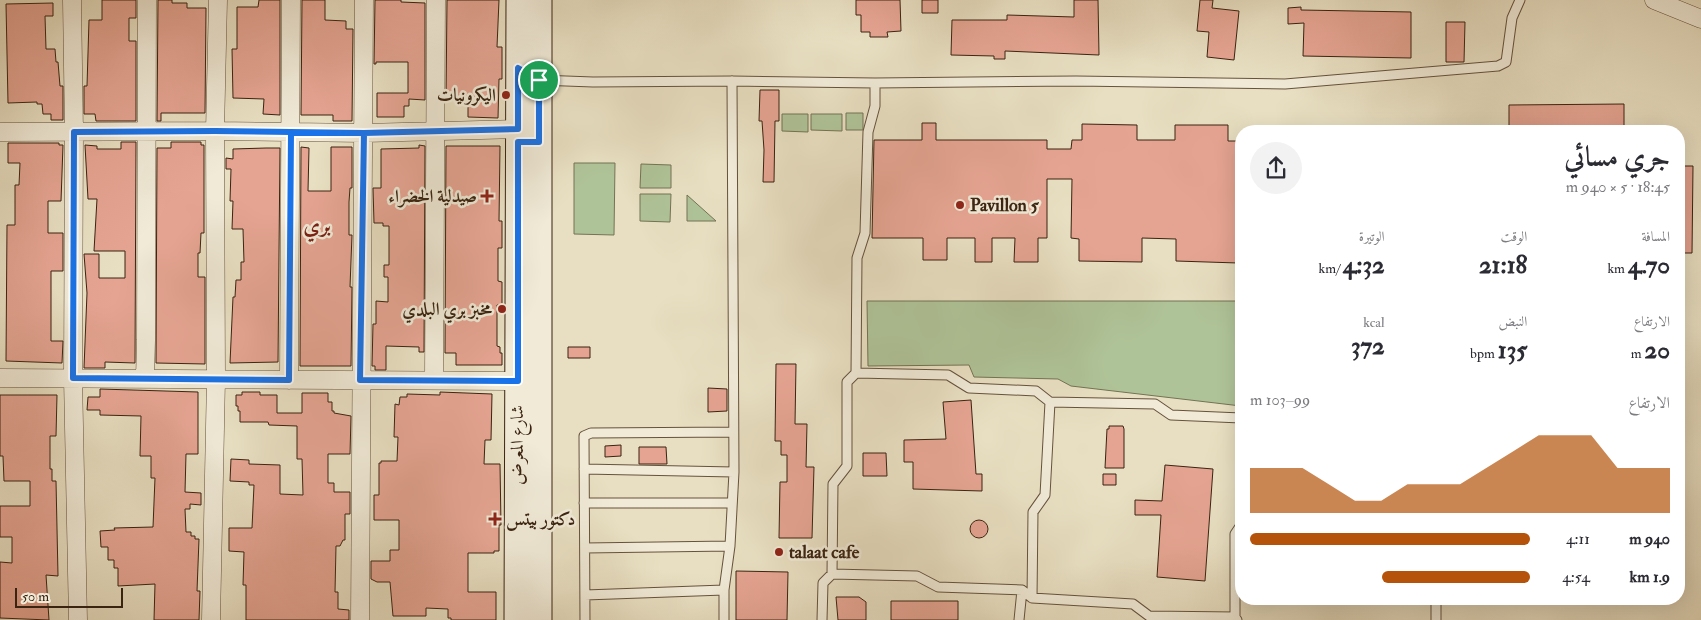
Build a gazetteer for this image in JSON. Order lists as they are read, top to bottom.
{
  "streets": {
    "main road": ["شارع المعرض"]
  },
  "districts": ["بري"],
  "places": {
    "other": [
      "اليكرونيات",
      "Pavillon 5",
      "مخبز بري البلدي",
      "talaat cafe"
    ],
    "health": ["صيدلية الخضراء", "دكتور بيتس"]
  },
  "scale_bar": "50 m",
  "page": {
    "heading": ["جري مسائي", "18:45 · 5 × 940 m"],
    "stats": [
      ["المسافة", "4.70 km"],
      ["الوقت", "21:18"],
      ["الوتيرة", "4:32 /km"],
      ["الارتفاع", "20 m"],
      ["النبض", "135 bpm"],
      ["kcal", "372"]
    ],
    "chart": ["الارتفاع", "99–103 m"],
    "list": [
      {
        "name": "940 m",
        "note": "4:11"
      },
      {
        "name": "1.9 km",
        "note": "4:54"
      }
    ],
    "scale": "50 m"
  }
}
